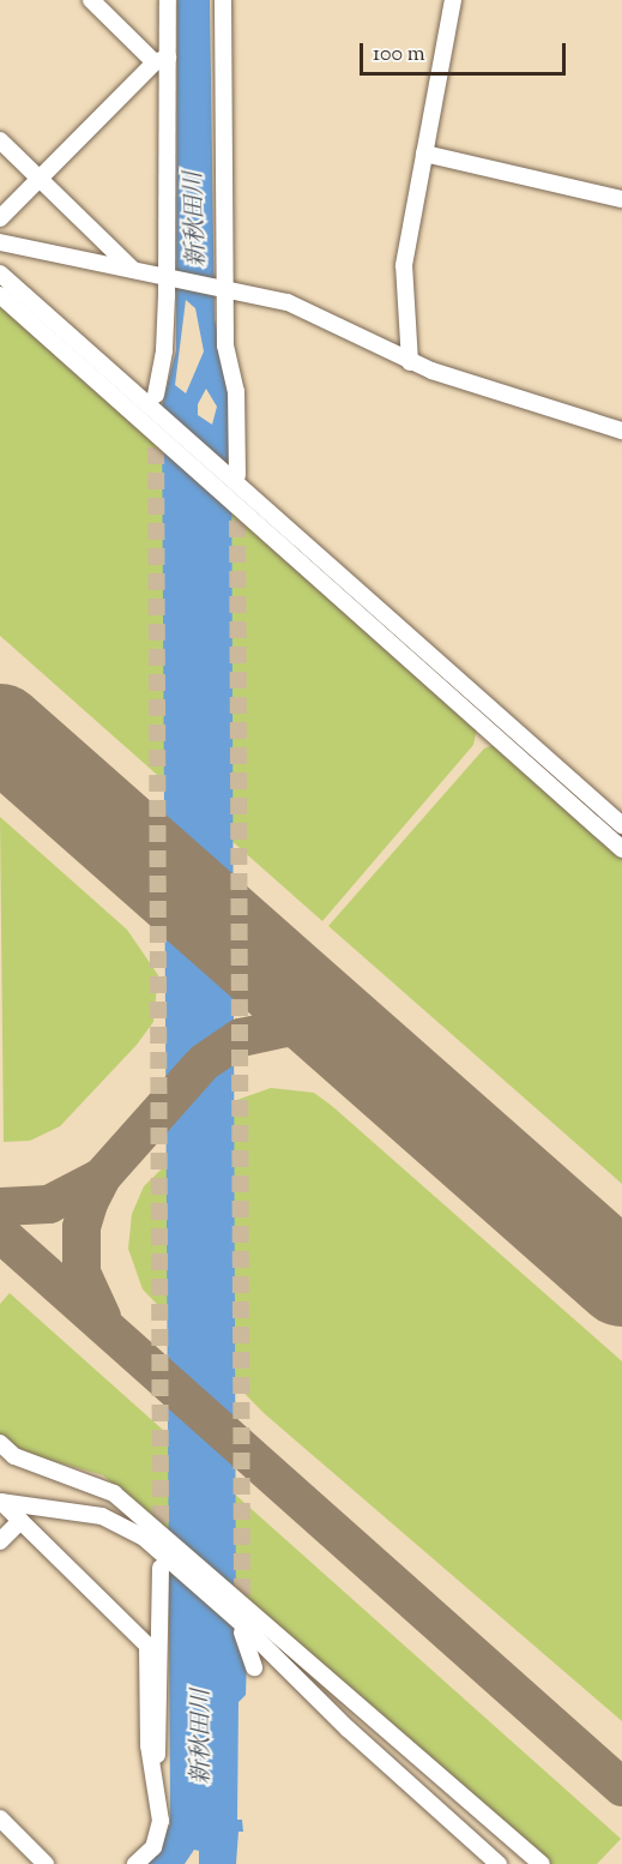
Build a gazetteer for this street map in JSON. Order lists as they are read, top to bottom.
{
  "water": ["新秋田川"],
  "scale_bar": "100 m"
}
